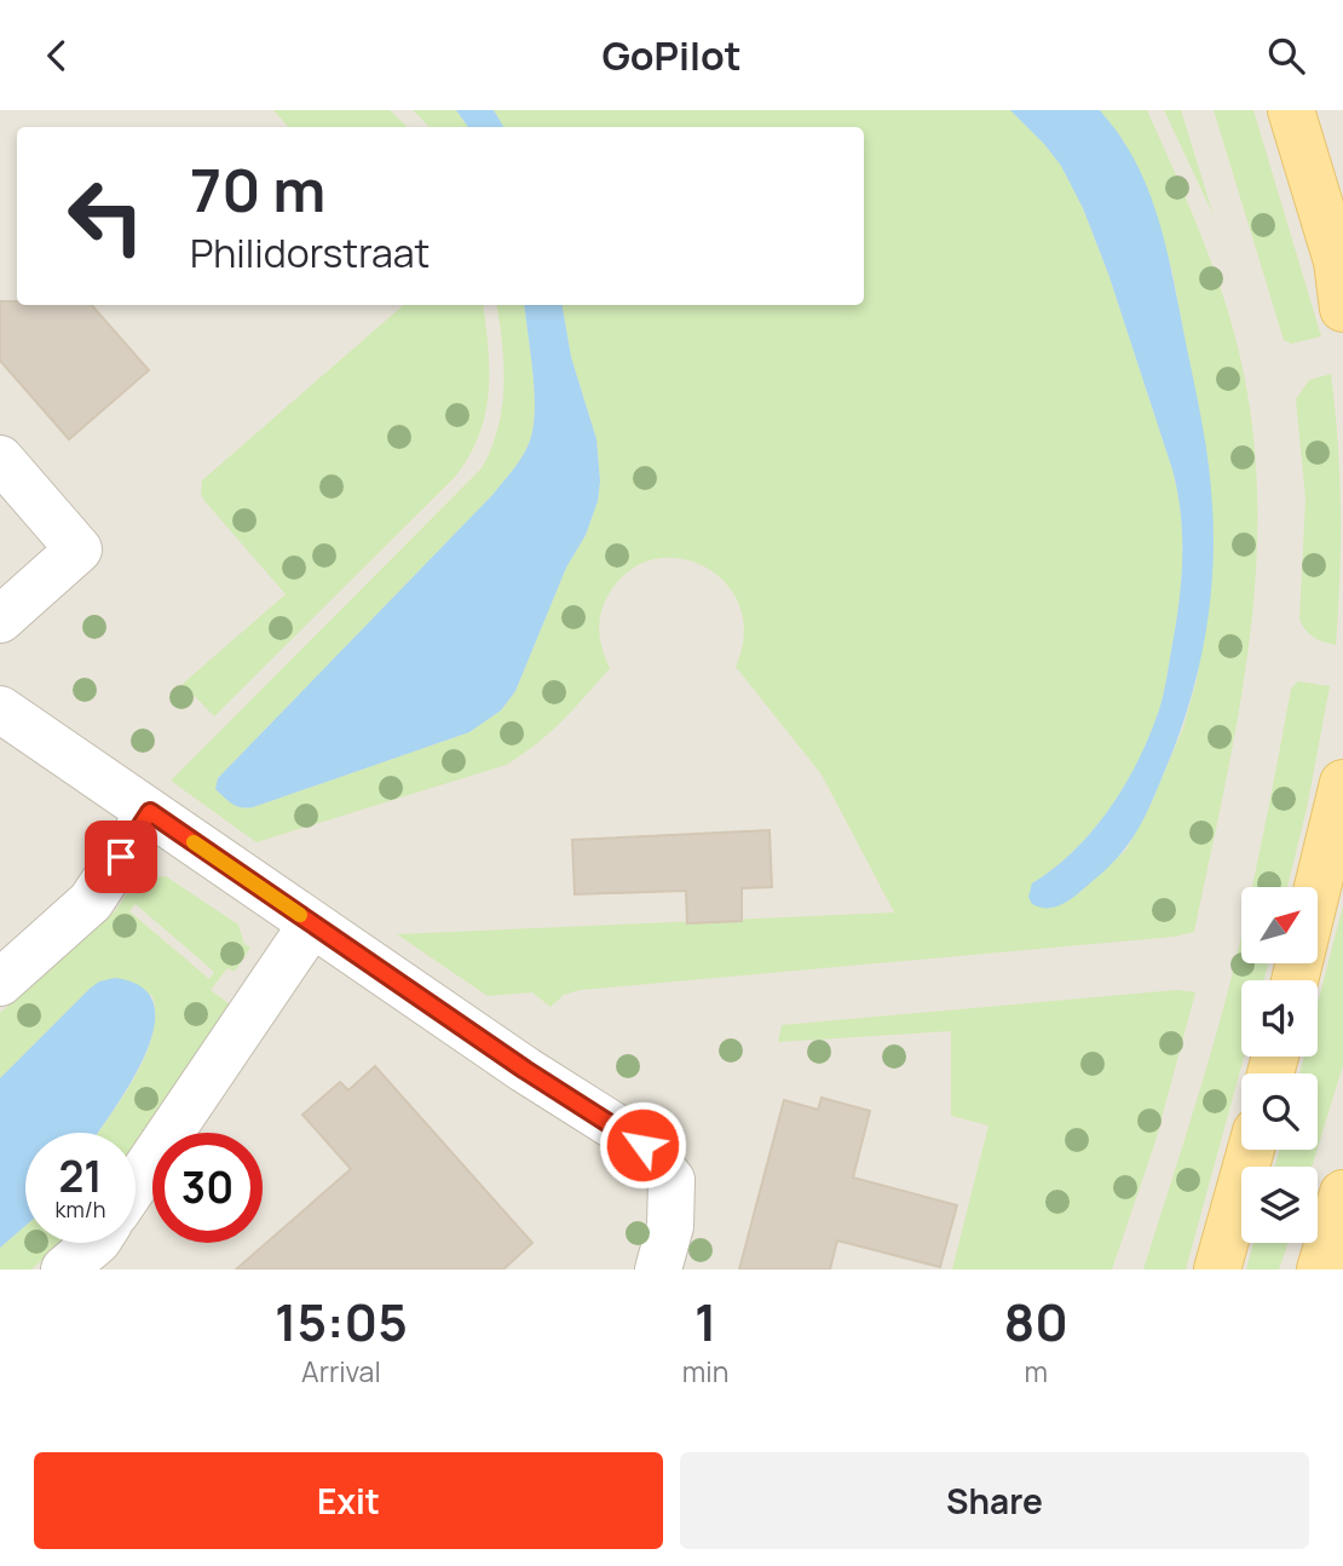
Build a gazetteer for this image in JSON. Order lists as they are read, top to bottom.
{
  "north": "top right",
  "page": {
    "header": "GoPilot",
    "turn": ["70 m", "Philidorstraat"],
    "speed": "21 km/h",
    "limit": "30",
    "eta": [
      "15:05",
      "Arrival",
      "1",
      "min",
      "80",
      "m"
    ],
    "buttons": ["Exit", "Share"]
  }
}
